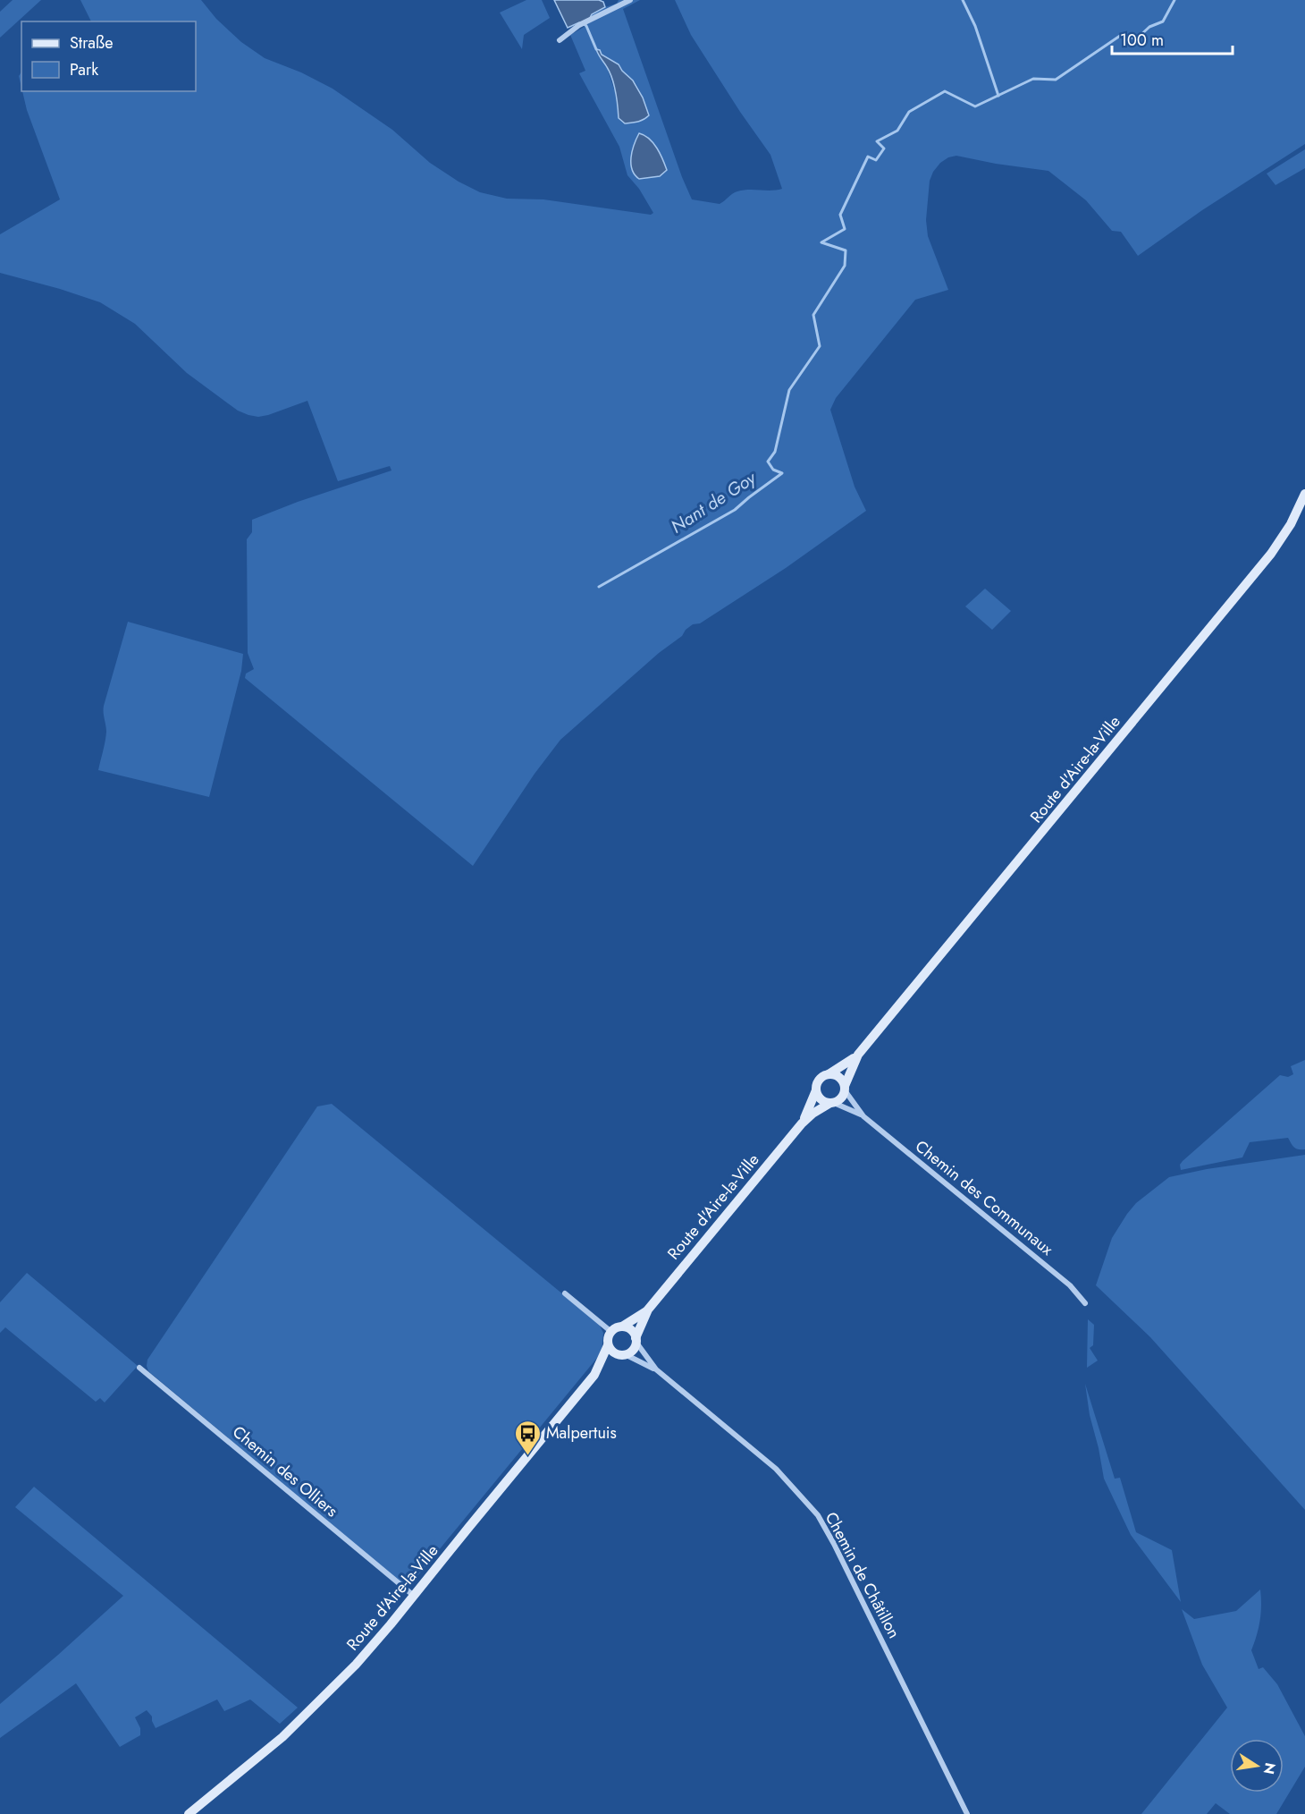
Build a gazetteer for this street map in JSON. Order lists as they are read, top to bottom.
{
  "streets": {
    "main road": ["Route d'Aire-la-Ville"],
    "street": ["Chemin des Communaux", "Chemin des Olliers", "Chemin de Châtillon"]
  },
  "crossings": [
    ["Route d'Aire-la-Ville", "Chemin des Communaux"],
    ["Route d'Aire-la-Ville", "Chemin des Olliers"],
    ["Route d'Aire-la-Ville", "Chemin de Châtillon"]
  ],
  "water": ["Nant de Goy"],
  "places": {
    "bus stop": ["Malpertuis"]
  },
  "legend": ["Straße", "Park"],
  "scale_bar": "100 m",
  "north": "right"
}
